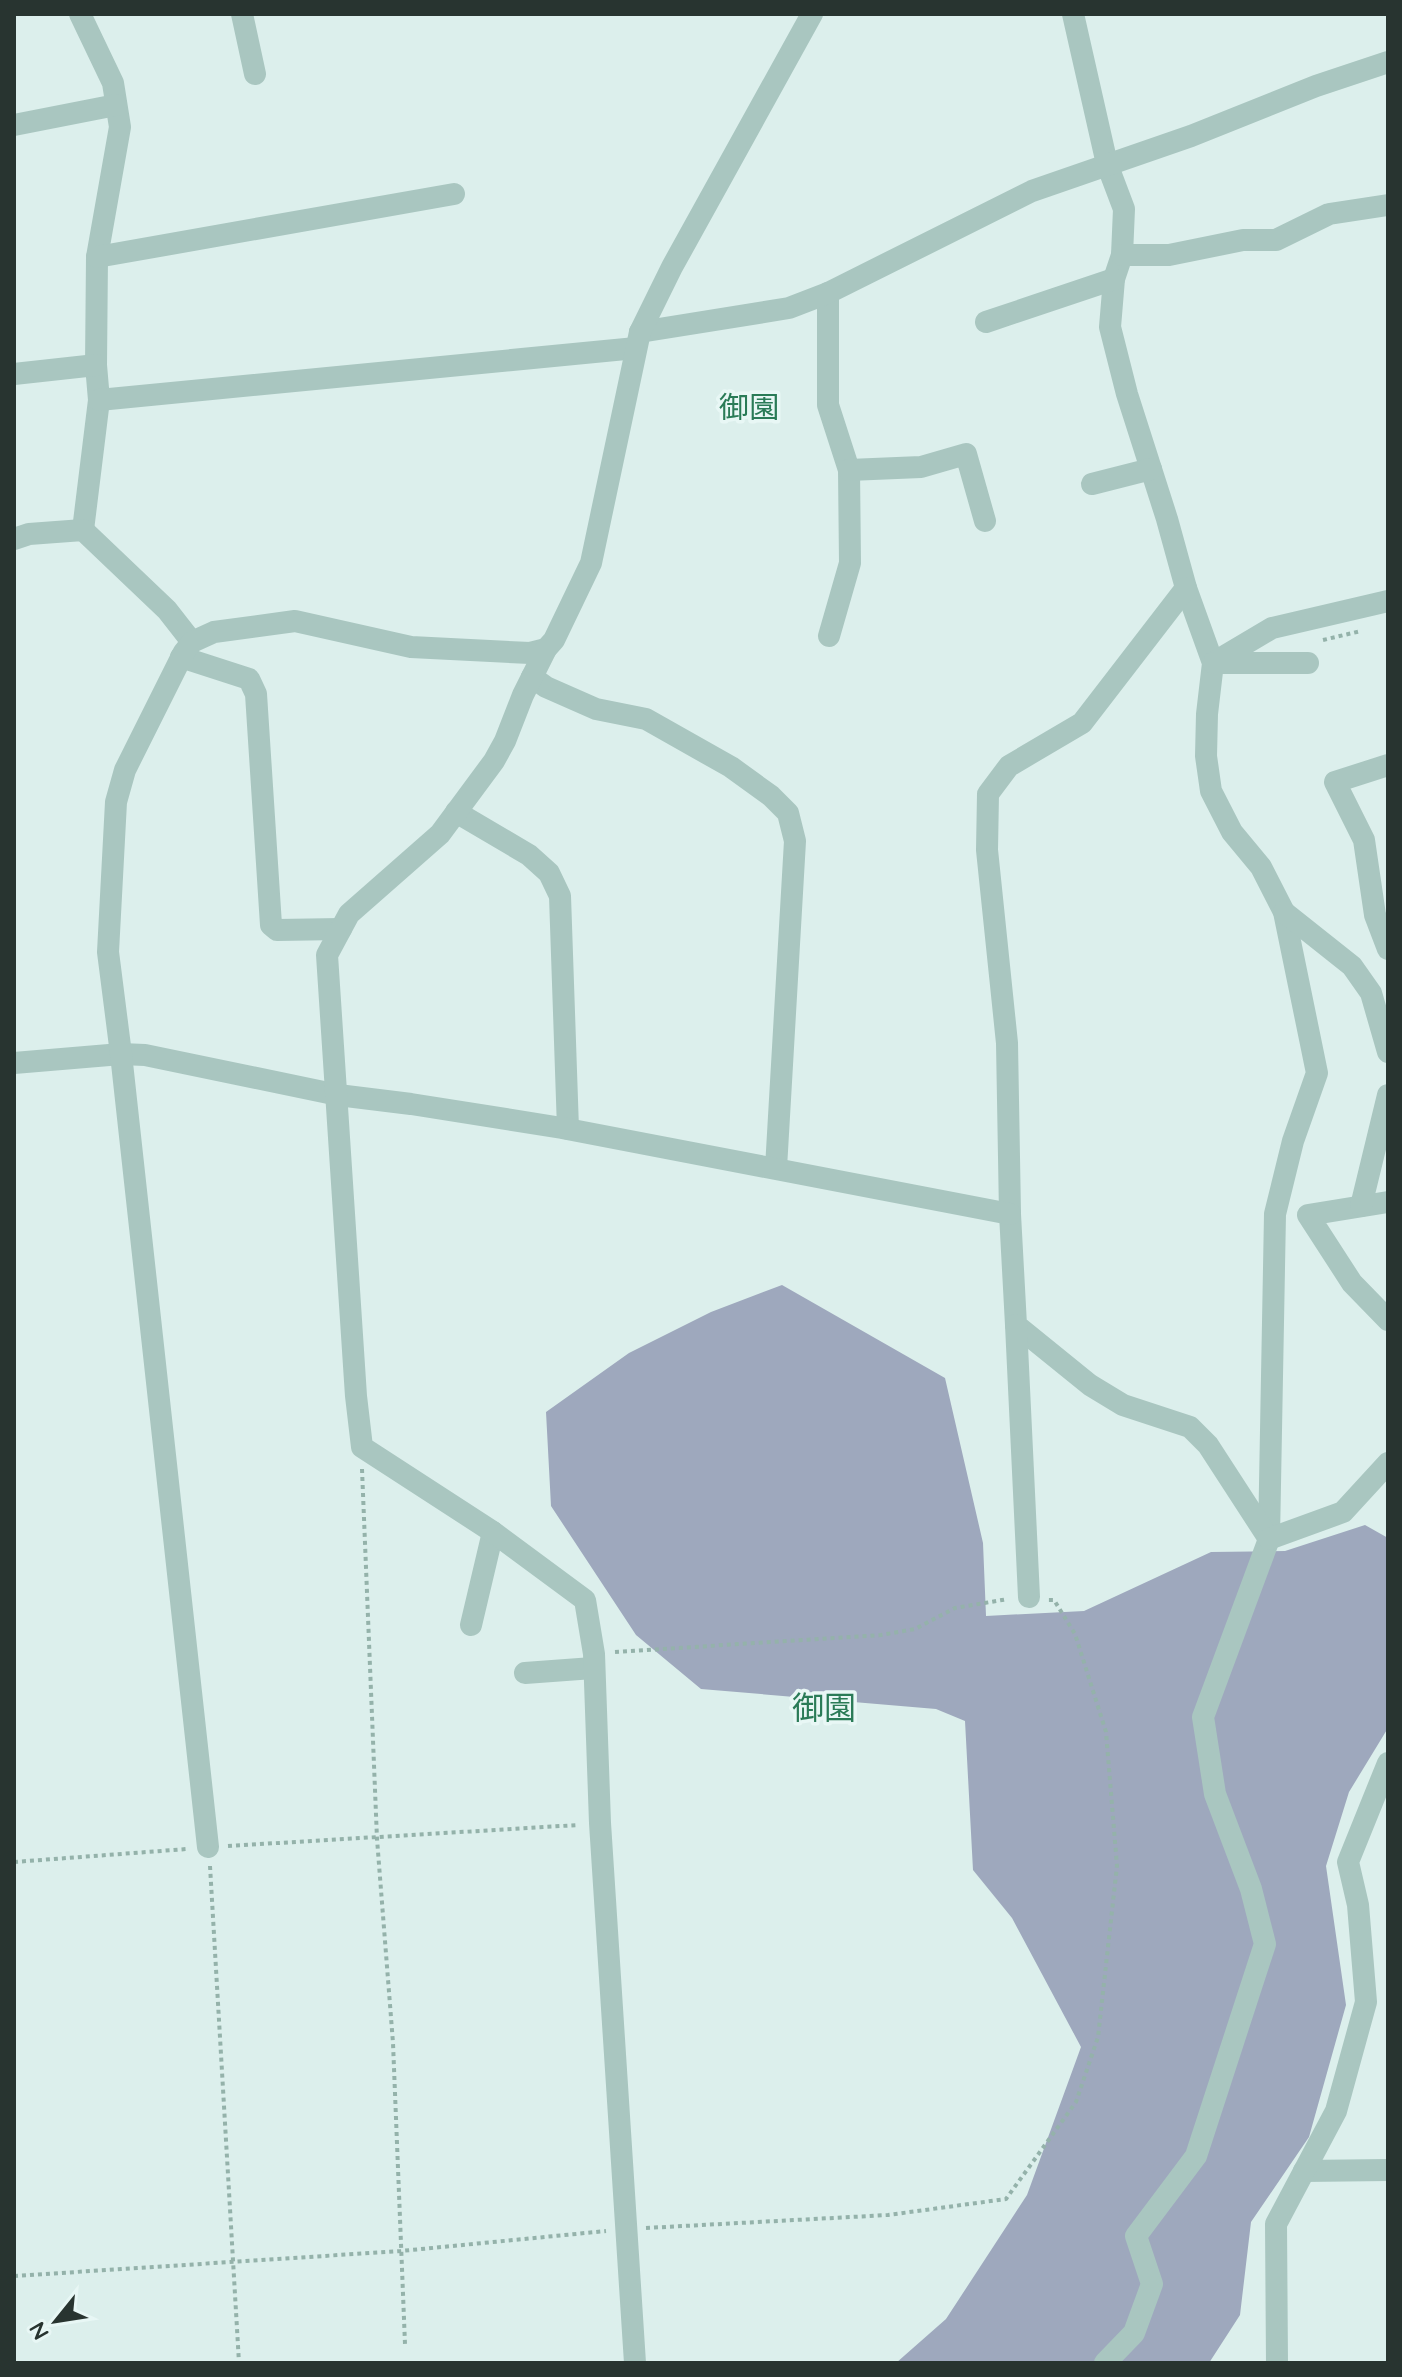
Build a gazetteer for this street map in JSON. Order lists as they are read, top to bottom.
{
  "districts": ["御園", "御園"],
  "north": "bottom left"
}
